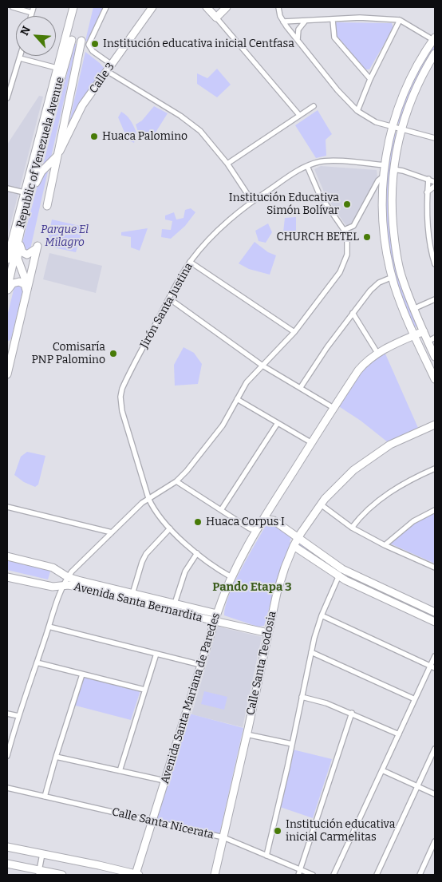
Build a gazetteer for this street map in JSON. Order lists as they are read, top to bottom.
{
  "streets": {
    "main road": [
      "Calle 3",
      "Republic of Venezuela Avenue",
      "Avenida Santa Bernardita",
      "Calle Santa Teodosia",
      "Avenida Santa Mariana de Paredes"
    ],
    "street": ["Jirón Santa Justina", "Calle Santa Nicerata"]
  },
  "crossings": [
    ["Calle 3", "Republic of Venezuela Avenue"],
    ["Jirón Santa Justina", "Avenida Santa Mariana de Paredes"],
    ["Avenida Santa Bernardita", "Calle Santa Teodosia"],
    ["Avenida Santa Bernardita", "Avenida Santa Mariana de Paredes"],
    ["Calle Santa Teodosia", "Calle Santa Nicerata"],
    ["Avenida Santa Mariana de Paredes", "Calle Santa Nicerata"]
  ],
  "districts": ["Pando Etapa 3"],
  "parks": ["Parque El Milagro"],
  "places": [
    "Institución educativa inicial Centfasa",
    "Huaca Palomino",
    "Institución Educativa Simón Bolívar",
    "CHURCH BETEL",
    "Comisaría PNP Palomino",
    "Huaca Corpus I",
    "Institución educativa inicial Carmelitas"
  ],
  "north": "top left"
}
